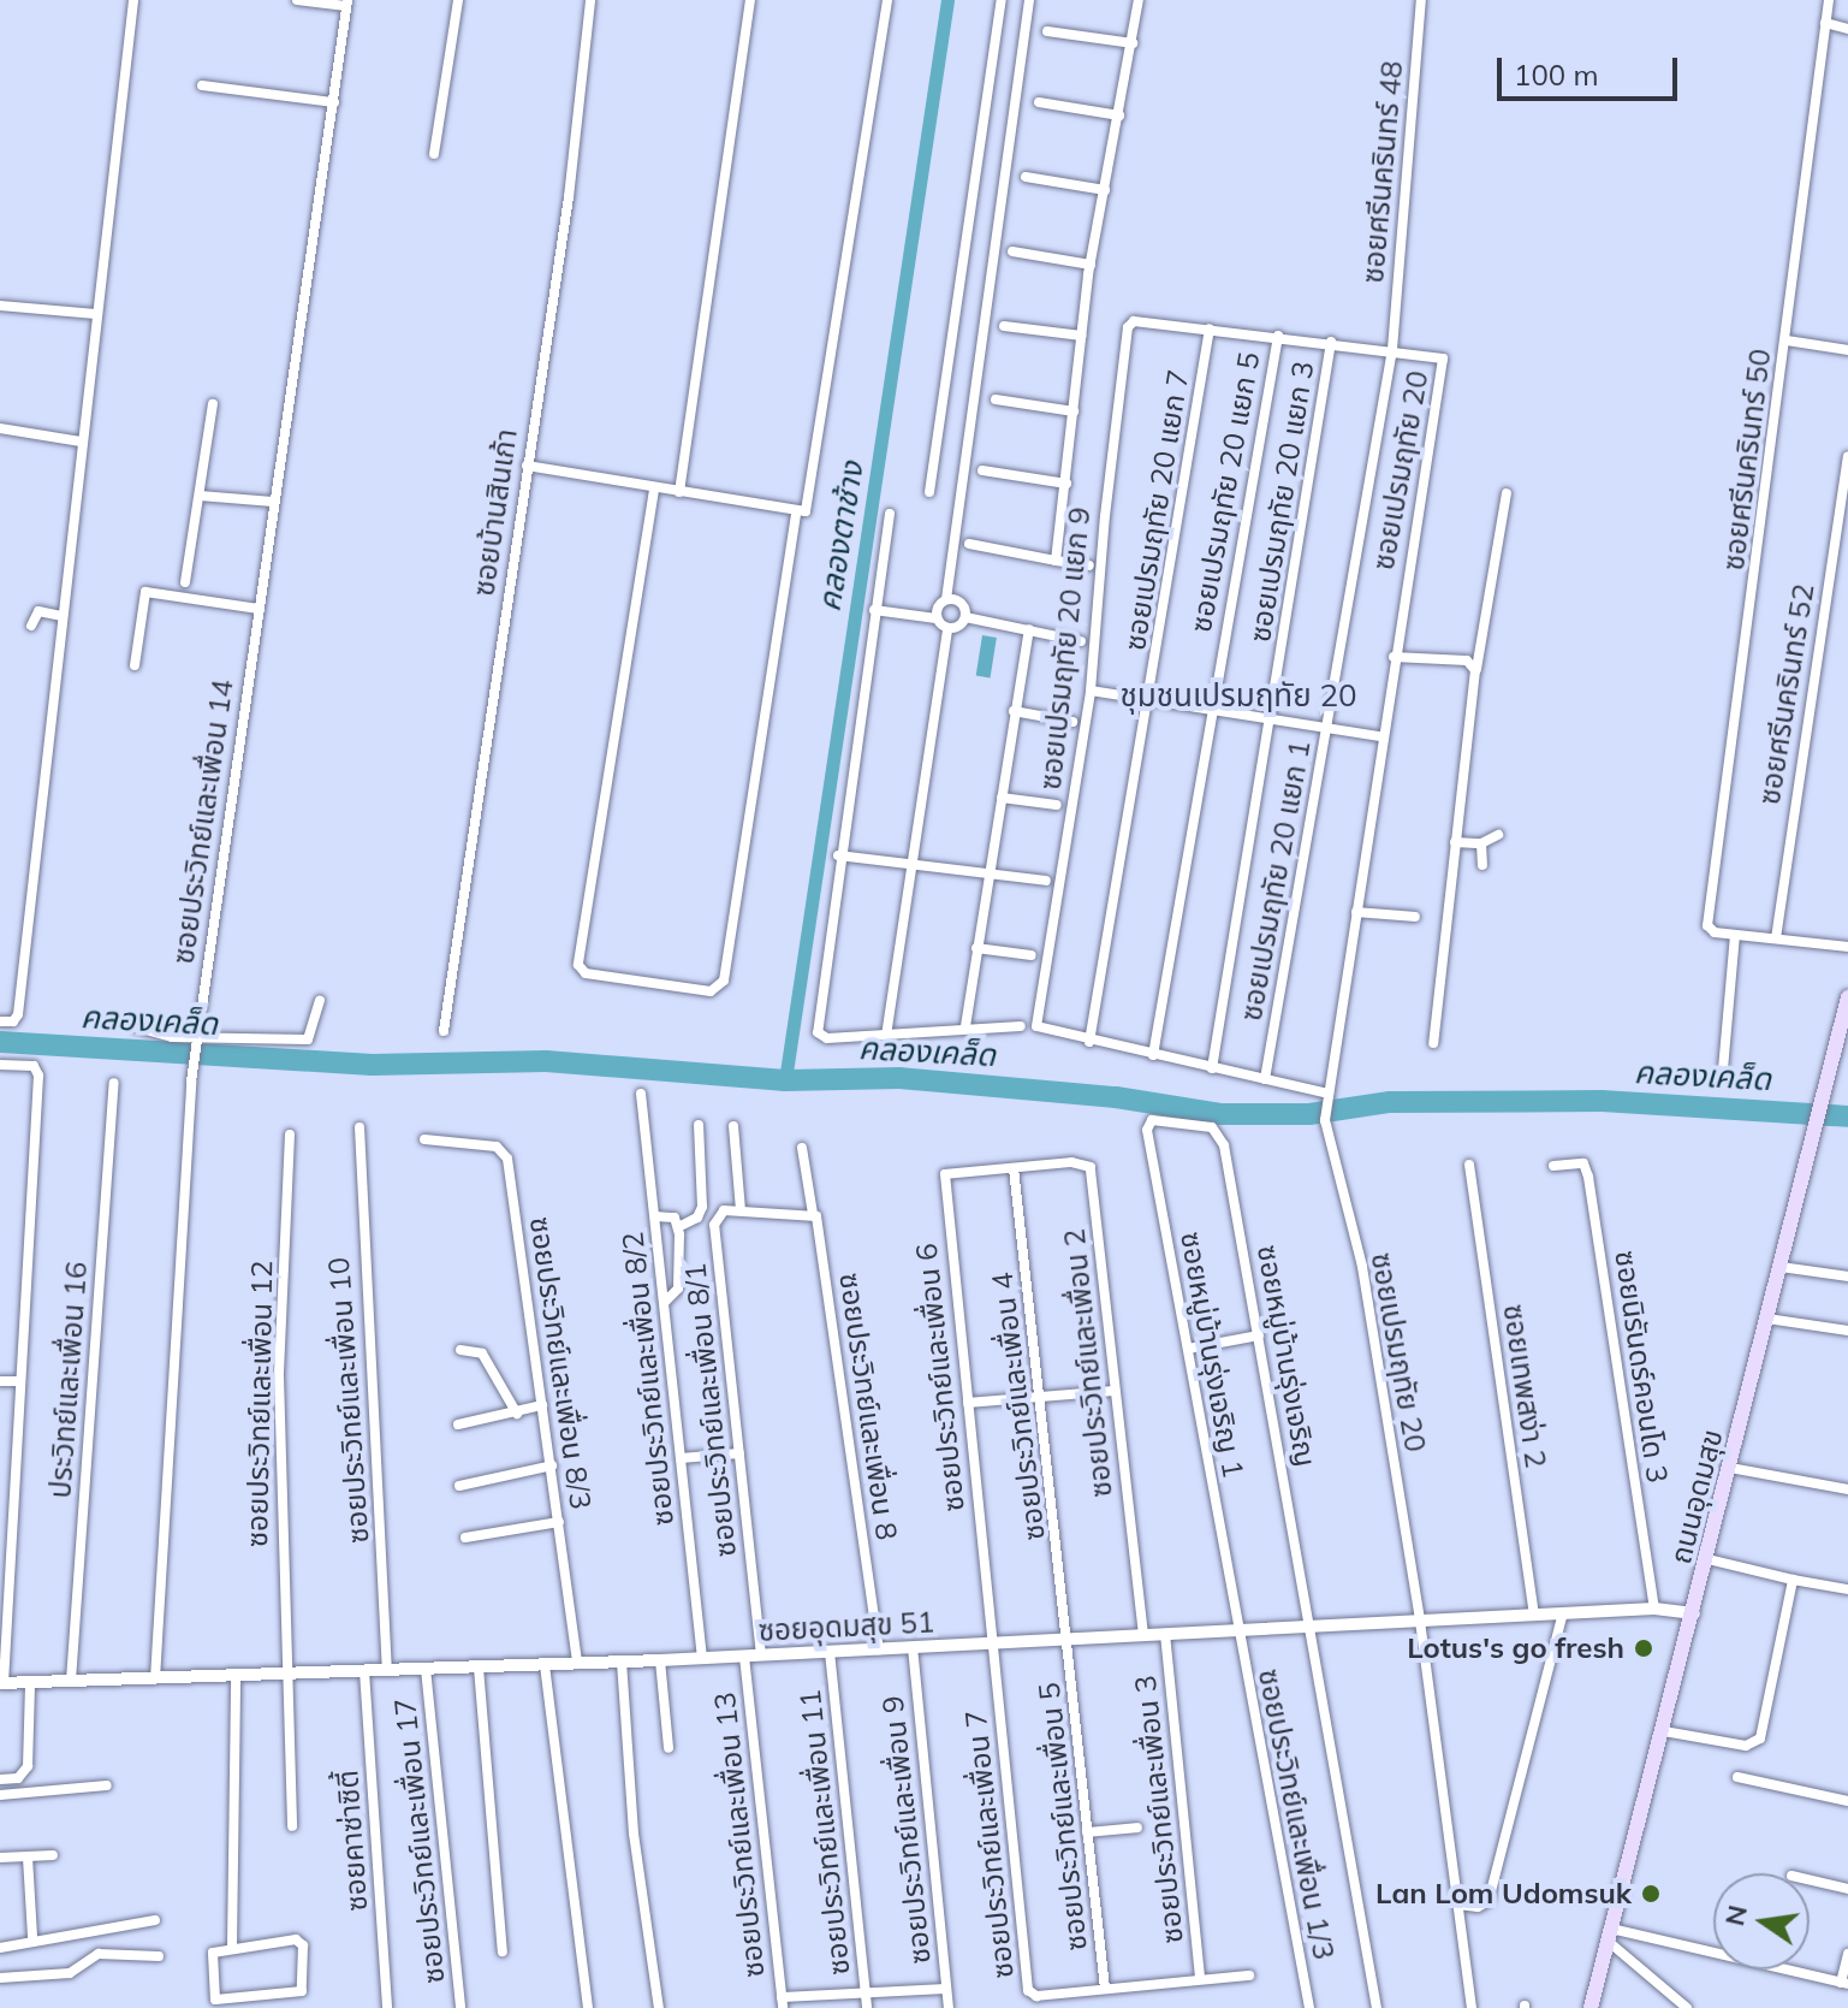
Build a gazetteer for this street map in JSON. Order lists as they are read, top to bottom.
{
  "streets": {
    "main road": ["ถนนอุดมสุข"],
    "street": [
      "ซอยศรีนครินทร์ 48",
      "ซอยศรีนครินทร์ 50",
      "ซอยเปรมฤทัย 20",
      "ซอยเปรมฤทัย 20 แยก 5",
      "ซอยเปรมฤทัย 20 แยก 3",
      "ซอยเปรมฤทัย 20 แยก 7",
      "ซอยบ้านสินเก้า",
      "ซอยเปรมฤทัย 20 แยก 9",
      "ซอยศรีนครินทร์ 52",
      "ซอยประวิทย์และเพื่อน 14",
      "ซอยเปรมฤทัย 20 แยก 1",
      "ซอยหมู่บ้านรุ่งเจริญ 1",
      "ซอยหมู่บ้านรุ่งเจริญ",
      "ซอยประวิทย์และเพื่อน 8/3",
      "ซอยประวิทย์และเพื่อน 2",
      "ซอยนิรันดร์คอนโด 3",
      "ซอยประวิทย์และเพื่อน 6",
      "ซอยประวิทย์และเพื่อน 8/2",
      "ประวิทย์และเพื่อน 16",
      "ซอยเทพสง่า 2",
      "ซอยประวิทย์และเพื่อน 10",
      "ซอยประวิทย์และเพื่อน 12",
      "ซอยประวิทย์และเพื่อน 8",
      "ซอยประวิทย์และเพื่อน 4",
      "ซอยประวิทย์และเพื่อน 8/1",
      "ซอยอุดมสุข 51",
      "ซอยประวิทย์และเพื่อน 3",
      "ซอยประวิทย์และเพื่อน 1/3",
      "ซอยประวิทย์และเพื่อน 5",
      "ซอยประวิทย์และเพื่อน 9",
      "ซอยประวิทย์และเพื่อน 11",
      "ซอยประวิทย์และเพื่อน 13",
      "ซอยคาซ่าซิตี้",
      "ซอยประวิทย์และเพื่อน 17",
      "ซอยประวิทย์และเพื่อน 7"
    ]
  },
  "crossings": [
    ["ซอยศรีนครินทร์ 48", "ซอยเปรมฤทัย 20"],
    ["ซอยศรีนครินทร์ 48", "ซอยเปรมฤทัย 20 แยก 1"],
    ["ซอยเปรมฤทัย 20", "ซอยเปรมฤทัย 20 แยก 5"],
    ["ซอยเปรมฤทัย 20", "ซอยเปรมฤทัย 20 แยก 3"],
    ["ซอยเปรมฤทัย 20", "ซอยเปรมฤทัย 20 แยก 7"],
    ["ซอยเปรมฤทัย 20", "ซอยเปรมฤทัย 20 แยก 9"],
    ["ซอยเปรมฤทัย 20", "ซอยเปรมฤทัย 20 แยก 1"],
    ["ซอยเปรมฤทัย 20", "ซอยอุดมสุข 51"],
    ["ซอยเปรมฤทัย 20 แยก 7", "ซอยเปรมฤทัย 20 แยก 9"],
    ["ซอยประวิทย์และเพื่อน 14", "ซอยอุดมสุข 51"],
    ["ซอยหมู่บ้านรุ่งเจริญ 1", "ซอยหมู่บ้านรุ่งเจริญ"],
    ["ซอยหมู่บ้านรุ่งเจริญ 1", "ซอยอุดมสุข 51"],
    ["ซอยหมู่บ้านรุ่งเจริญ 1", "ซอยประวิทย์และเพื่อน 1/3"],
    ["ซอยหมู่บ้านรุ่งเจริญ", "ซอยอุดมสุข 51"],
    ["ซอยประวิทย์และเพื่อน 8/3", "ซอยอุดมสุข 51"],
    ["ซอยประวิทย์และเพื่อน 2", "ซอยประวิทย์และเพื่อน 6"],
    ["ซอยประวิทย์และเพื่อน 2", "ซอยประวิทย์และเพื่อน 4"],
    ["ซอยประวิทย์และเพื่อน 2", "ซอยอุดมสุข 51"],
    ["ซอยนิรันดร์คอนโด 3", "ซอยอุดมสุข 51"],
    ["ซอยประวิทย์และเพื่อน 6", "ซอยประวิทย์และเพื่อน 4"],
    ["ซอยประวิทย์และเพื่อน 6", "ซอยอุดมสุข 51"],
    ["ซอยประวิทย์และเพื่อน 6", "ซอยประวิทย์และเพื่อน 7"],
    ["ซอยประวิทย์และเพื่อน 8/2", "ซอยอุดมสุข 51"],
    ["ประวิทย์และเพื่อน 16", "ซอยอุดมสุข 51"],
    ["ซอยเทพสง่า 2", "ซอยอุดมสุข 51"],
    ["ซอยประวิทย์และเพื่อน 10", "ซอยอุดมสุข 51"],
    ["ซอยประวิทย์และเพื่อน 12", "ซอยอุดมสุข 51"],
    ["ซอยประวิทย์และเพื่อน 8", "ซอยอุดมสุข 51"],
    ["ซอยประวิทย์และเพื่อน 4", "ซอยอุดมสุข 51"],
    ["ซอยประวิทย์และเพื่อน 4", "ซอยประวิทย์และเพื่อน 5"],
    ["ซอยประวิทย์และเพื่อน 8/1", "ซอยอุดมสุข 51"],
    ["ถนนอุดมสุข", "ซอยอุดมสุข 51"],
    ["ซอยอุดมสุข 51", "ซอยประวิทย์และเพื่อน 3"],
    ["ซอยอุดมสุข 51", "ซอยประวิทย์และเพื่อน 1/3"],
    ["ซอยอุดมสุข 51", "ซอยประวิทย์และเพื่อน 5"],
    ["ซอยอุดมสุข 51", "ซอยประวิทย์และเพื่อน 9"],
    ["ซอยอุดมสุข 51", "ซอยประวิทย์และเพื่อน 11"],
    ["ซอยอุดมสุข 51", "ซอยประวิทย์และเพื่อน 13"],
    ["ซอยอุดมสุข 51", "ซอยคาซ่าซิตี้"],
    ["ซอยอุดมสุข 51", "ซอยประวิทย์และเพื่อน 17"],
    ["ซอยอุดมสุข 51", "ซอยประวิทย์และเพื่อน 7"],
    ["ซอยประวิทย์และเพื่อน 3", "ซอยประวิทย์และเพื่อน 7"],
    ["ซอยประวิทย์และเพื่อน 5", "ซอยประวิทย์และเพื่อน 7"]
  ],
  "districts": ["ชุมชนเปรมฤทัย 20"],
  "water": ["คลองตาช้าง", "คลองเคล็ด"],
  "places": ["Lotus's go fresh", "Lan Lom Udomsuk"],
  "scale_bar": "100 m",
  "north": "left"
}
